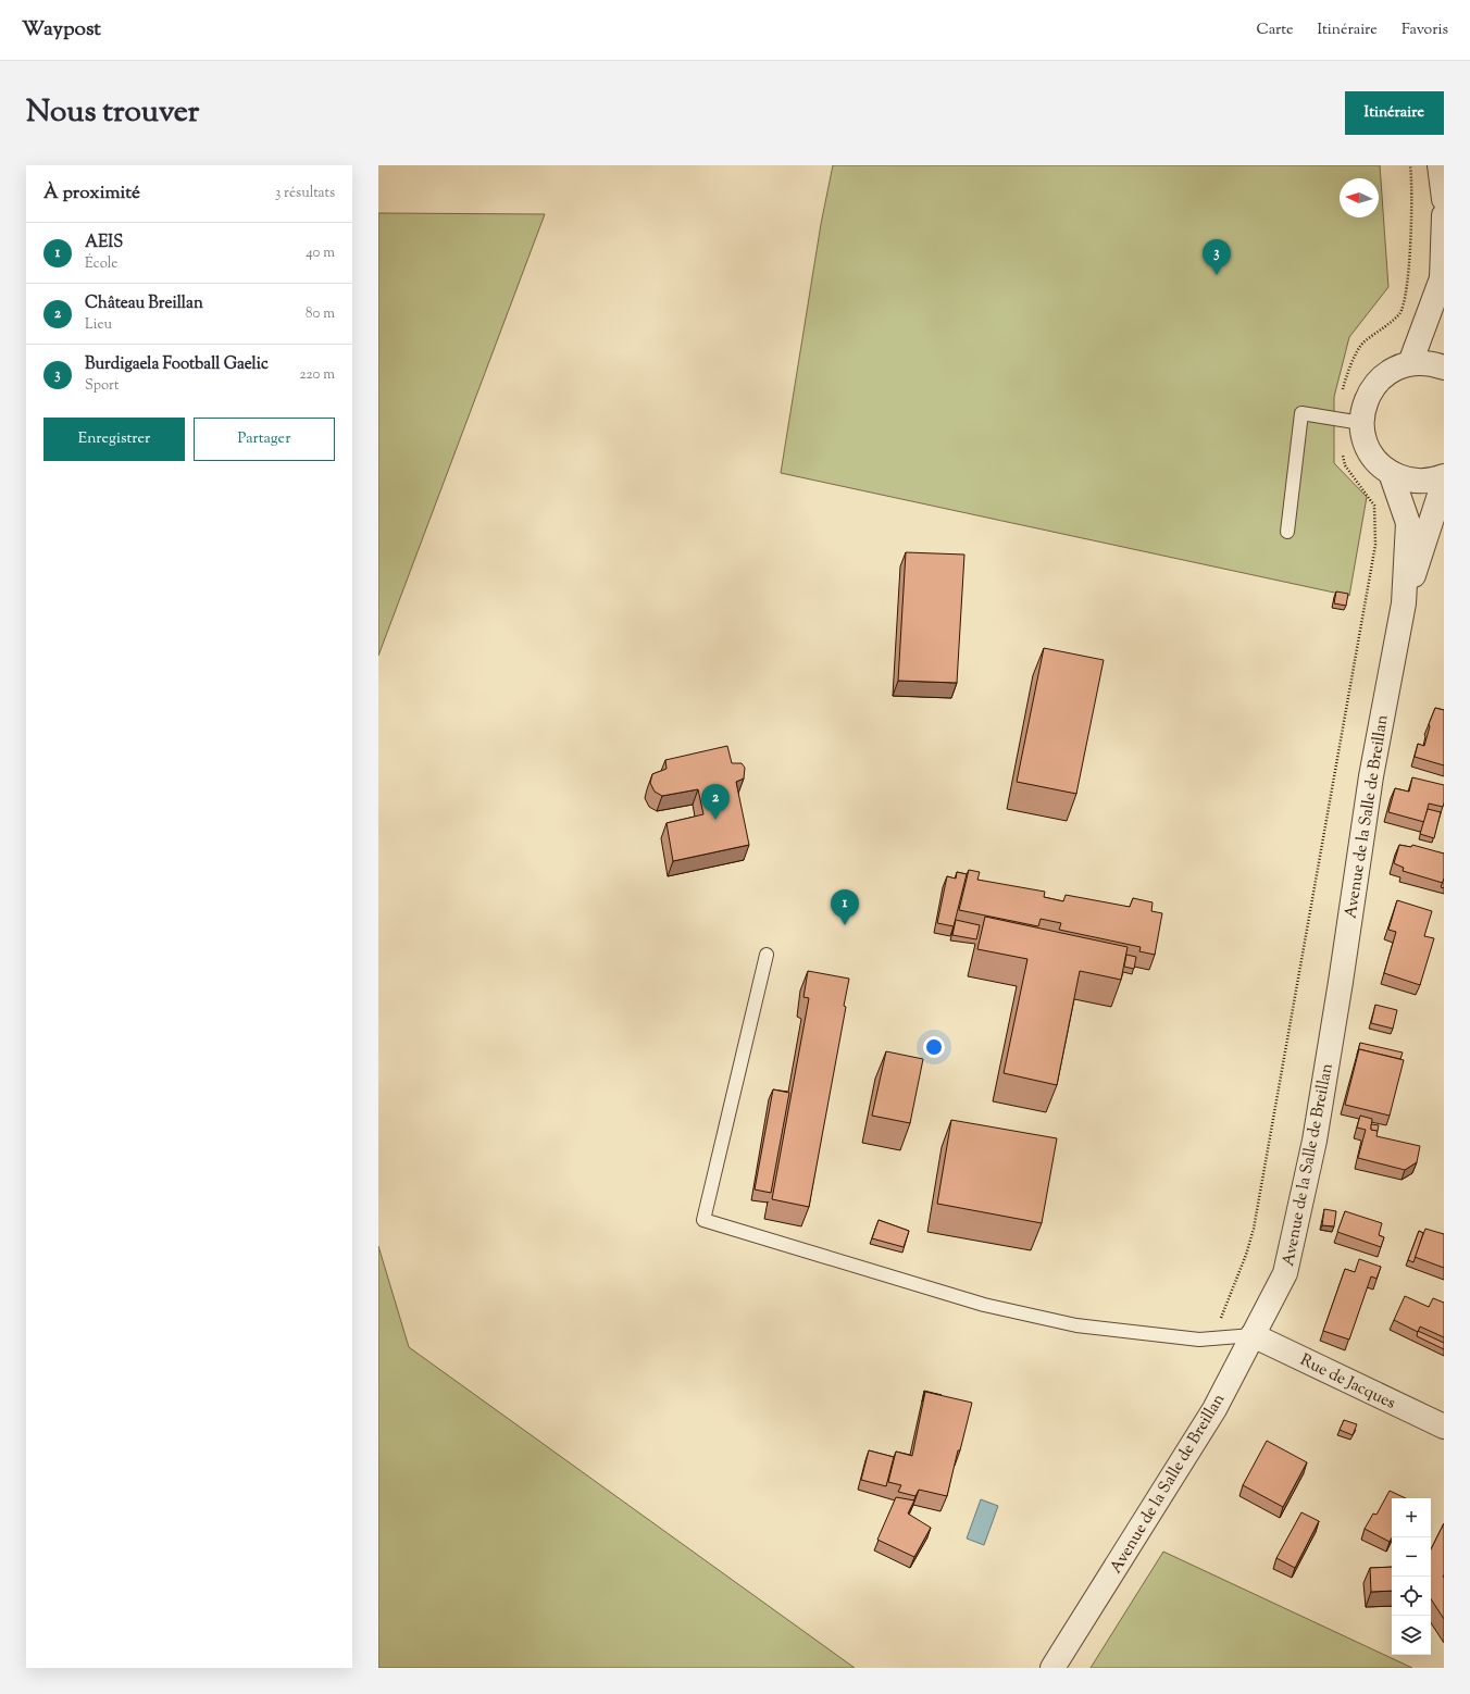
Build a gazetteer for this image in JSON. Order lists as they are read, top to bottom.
{
  "streets": {
    "street": ["Avenue de la Salle de Breillan", "Rue de Jacques"]
  },
  "crossings": [
    ["Avenue de la Salle de Breillan", "Rue de Jacques"]
  ],
  "north": "left",
  "page": {
    "header": "Waypost",
    "nav": ["Carte", "Itinéraire", "Favoris"],
    "title": "Nous trouver",
    "buttons": [
      "Itinéraire",
      ["Enregistrer", "Partager"]
    ],
    "heading": ["À proximité", "3 résultats"],
    "list": [
      {
        "mark": "1",
        "name": "AEIS",
        "note": "École",
        "value": "40 m"
      },
      {
        "mark": "2",
        "name": "Château Breillan",
        "note": "Lieu",
        "value": "80 m"
      },
      {
        "mark": "3",
        "name": "Burdigaela Football Gaelic",
        "note": "Sport",
        "value": "220 m"
      }
    ],
    "pins": ["3", "2", "1"],
    "map_buttons": ["+", "−"]
  }
}
